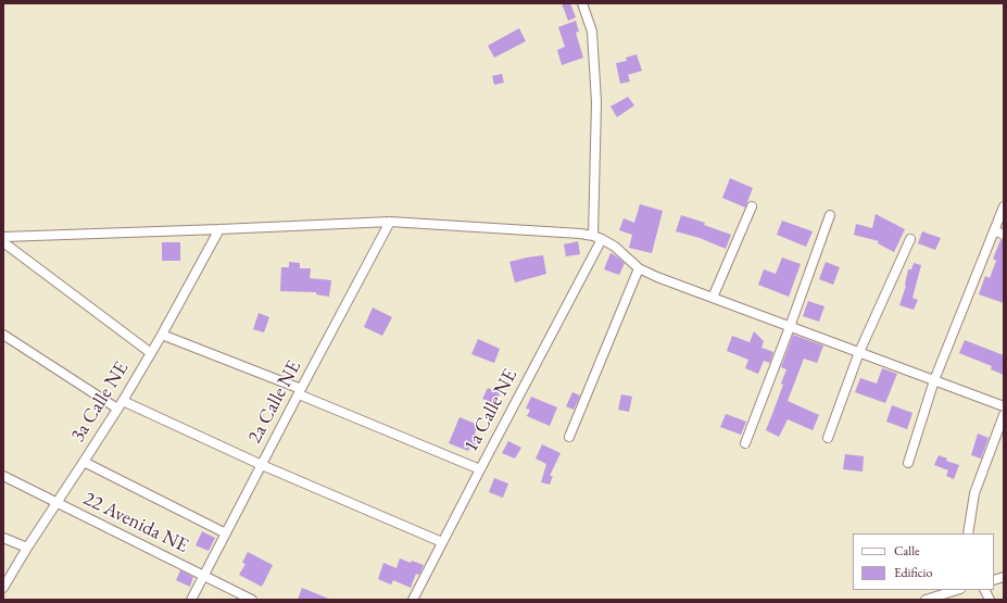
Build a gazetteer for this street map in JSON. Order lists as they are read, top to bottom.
{
  "streets": {
    "street": [
      "3a Calle NE",
      "2a Calle NE",
      "1a Calle NE",
      "22 Avenida NE"
    ]
  },
  "crossings": [
    ["3a Calle NE", "22 Avenida NE"],
    ["2a Calle NE", "22 Avenida NE"]
  ],
  "legend": ["Calle", "Edificio"]
}
